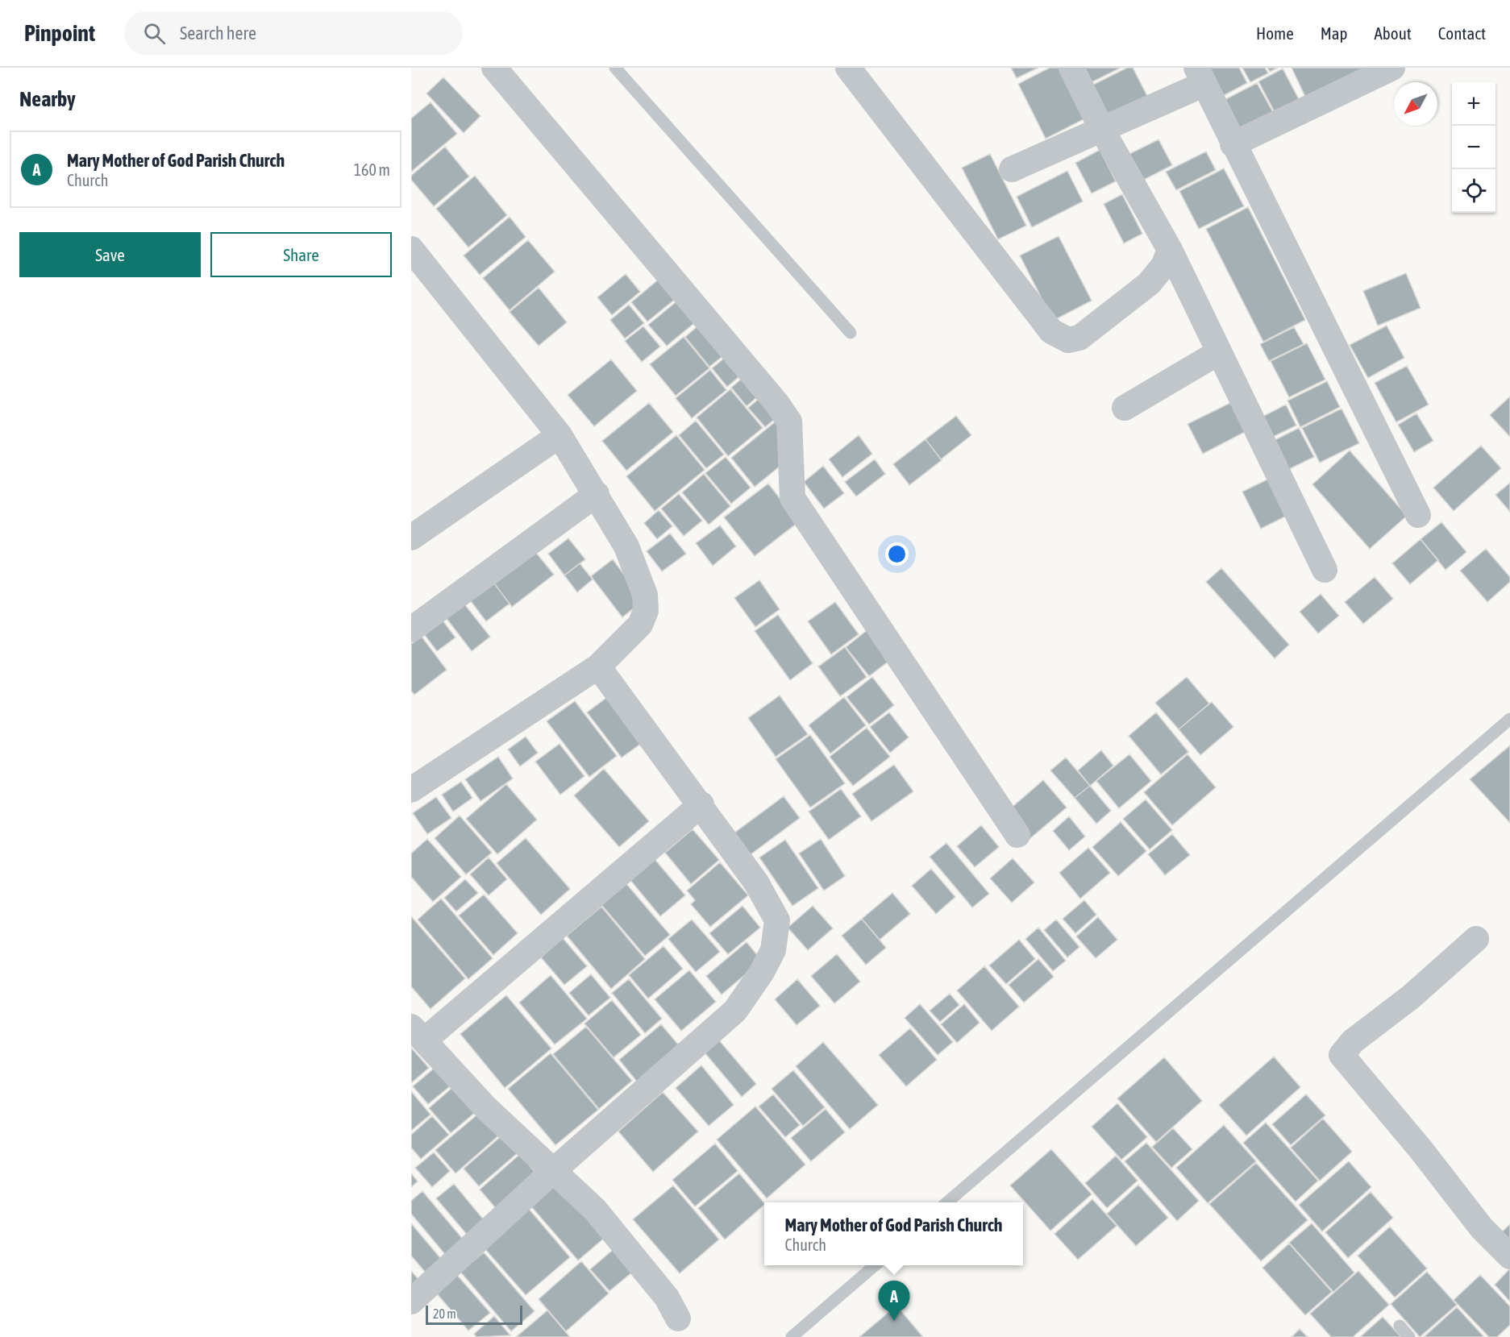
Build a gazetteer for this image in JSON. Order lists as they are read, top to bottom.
{
  "scale_bar": "20 m",
  "north": "bottom left",
  "page": {
    "header": "Pinpoint",
    "search": "Search here",
    "nav": [
      "Home",
      "Map",
      "About",
      "Contact"
    ],
    "heading": "Nearby",
    "map_buttons": ["+", "−"],
    "list": [
      {
        "mark": "A",
        "name": "Mary Mother of God Parish Church",
        "note": "Church",
        "value": "160 m"
      }
    ],
    "buttons": ["Save", "Share"],
    "popup": ["Mary Mother of God Parish Church", "Church"],
    "pins": "A",
    "scale": "20 m"
  }
}
